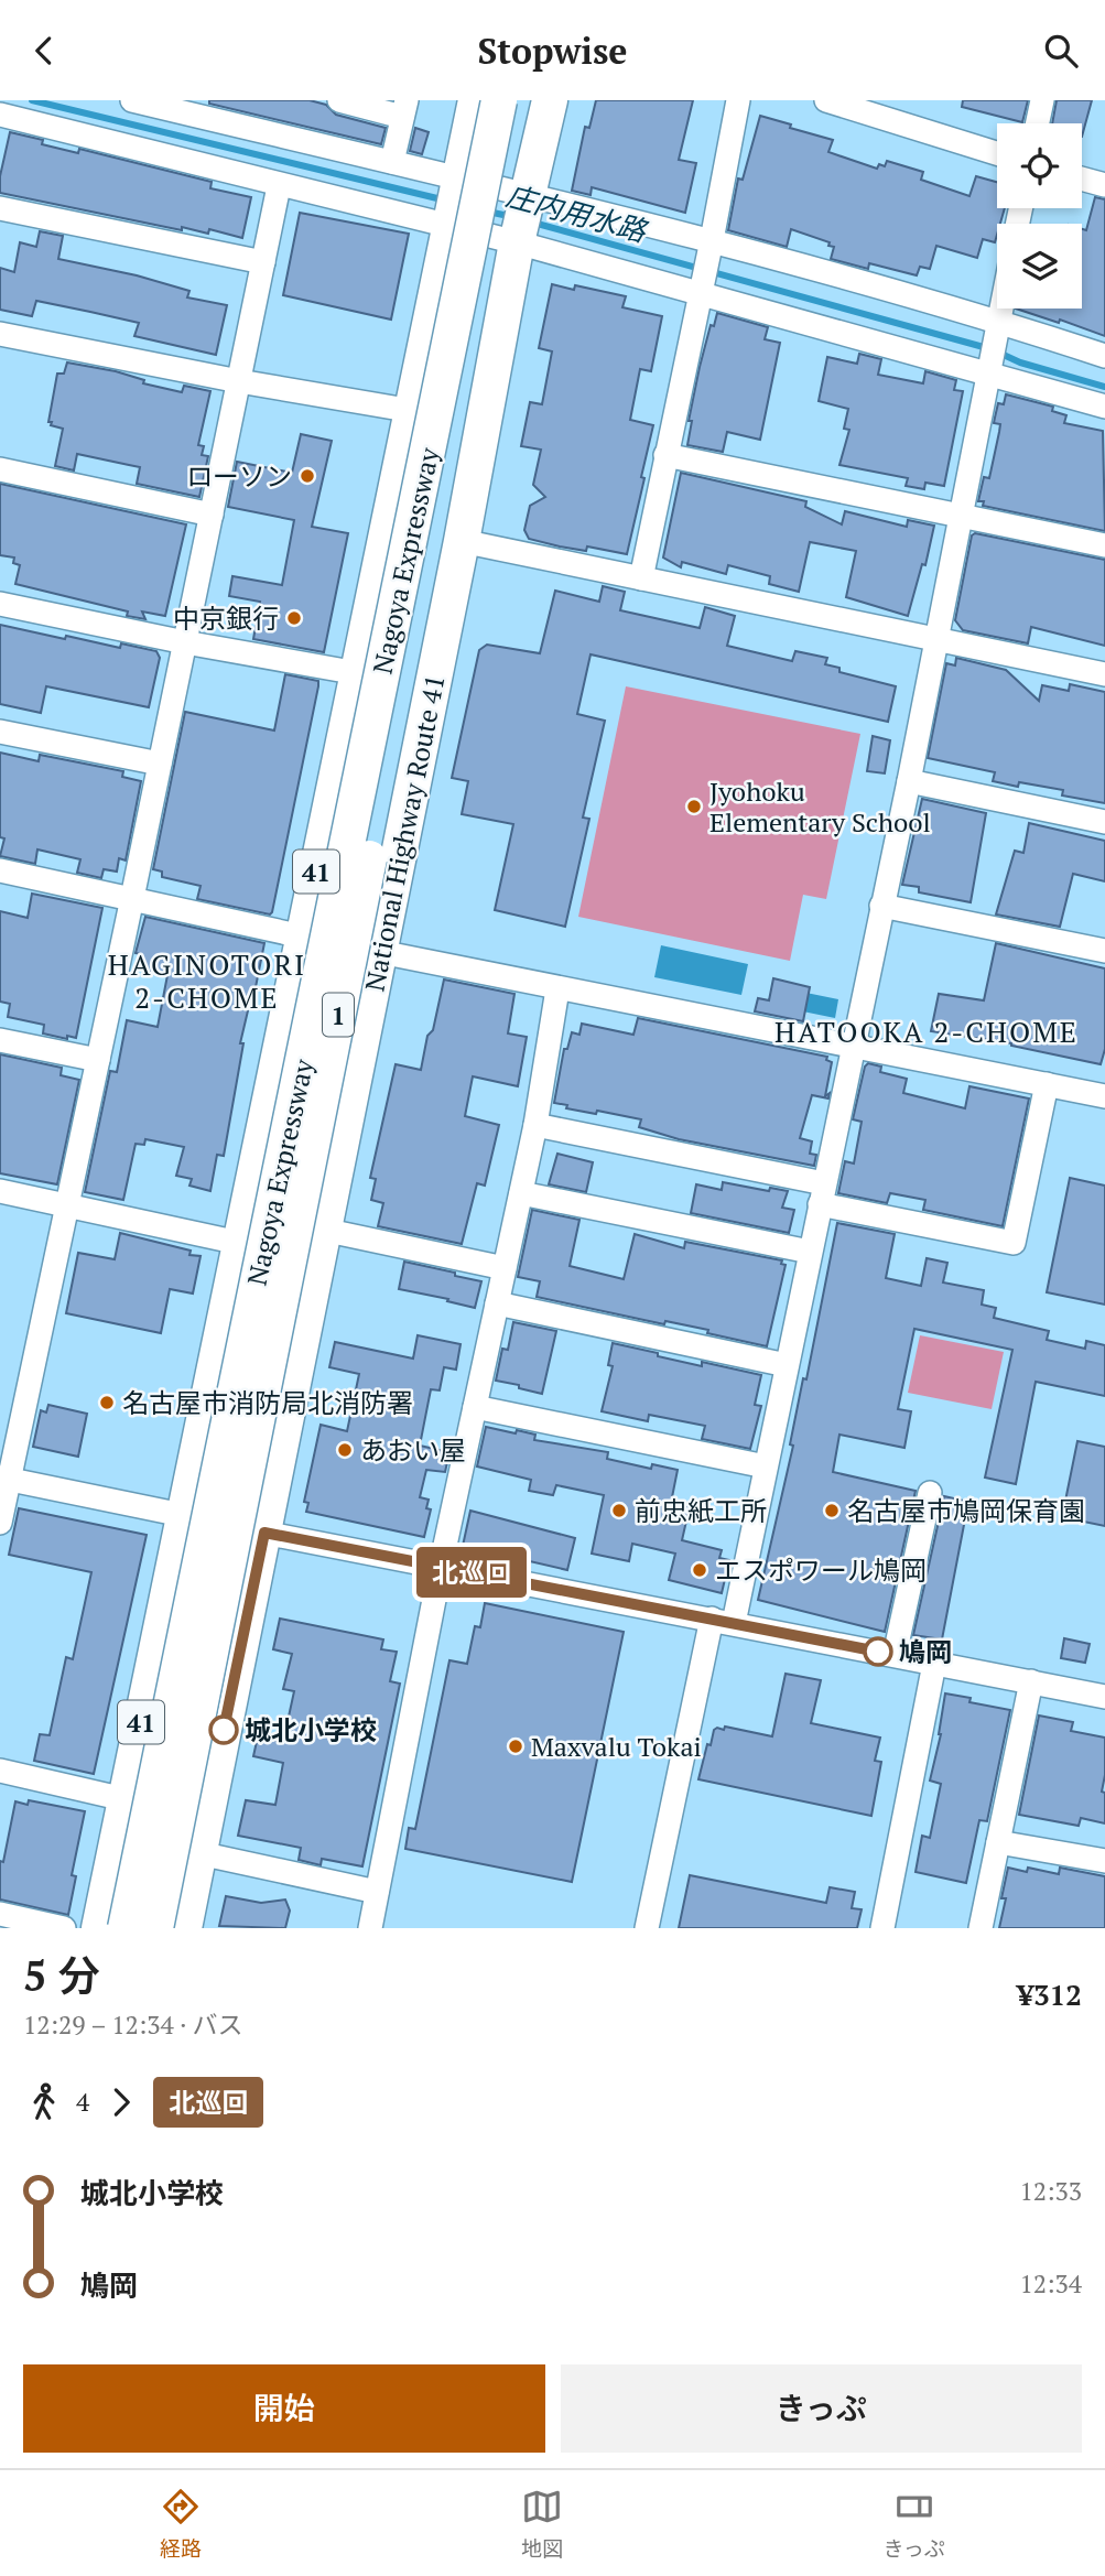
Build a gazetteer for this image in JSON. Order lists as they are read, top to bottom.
{
  "streets": {
    "highway": [
      "Nagoya Expressway",
      "National Highway Route 41",
      "41",
      "1"
    ]
  },
  "districts": ["HAGINOTORI 2-CHOME", "HATOOKA 2-CHOME"],
  "water": ["庄内用水路"],
  "places": [
    "ローソン",
    "中京銀行",
    "Jyohoku Elementary School",
    "名古屋市消防局北消防署",
    "あおい屋",
    "前忠紙工所",
    "名古屋市鳩岡保育園",
    "エスポワール鳩岡",
    "鳩岡",
    "城北小学校",
    "Maxvalu Tokai"
  ],
  "lines": ["bus line 北巡回"],
  "page": {
    "header": "Stopwise",
    "on_map": "北巡回",
    "heading": ["5 分", "12:29 – 12:34 · バス", "¥312"],
    "legs": ["4", "北巡回"],
    "list": [
      {
        "name": "城北小学校",
        "value": "12:33"
      },
      {
        "name": "鳩岡",
        "value": "12:34"
      }
    ],
    "buttons": ["開始", "きっぷ"],
    "tabs": ["経路", "地図", "きっぷ"]
  }
}
